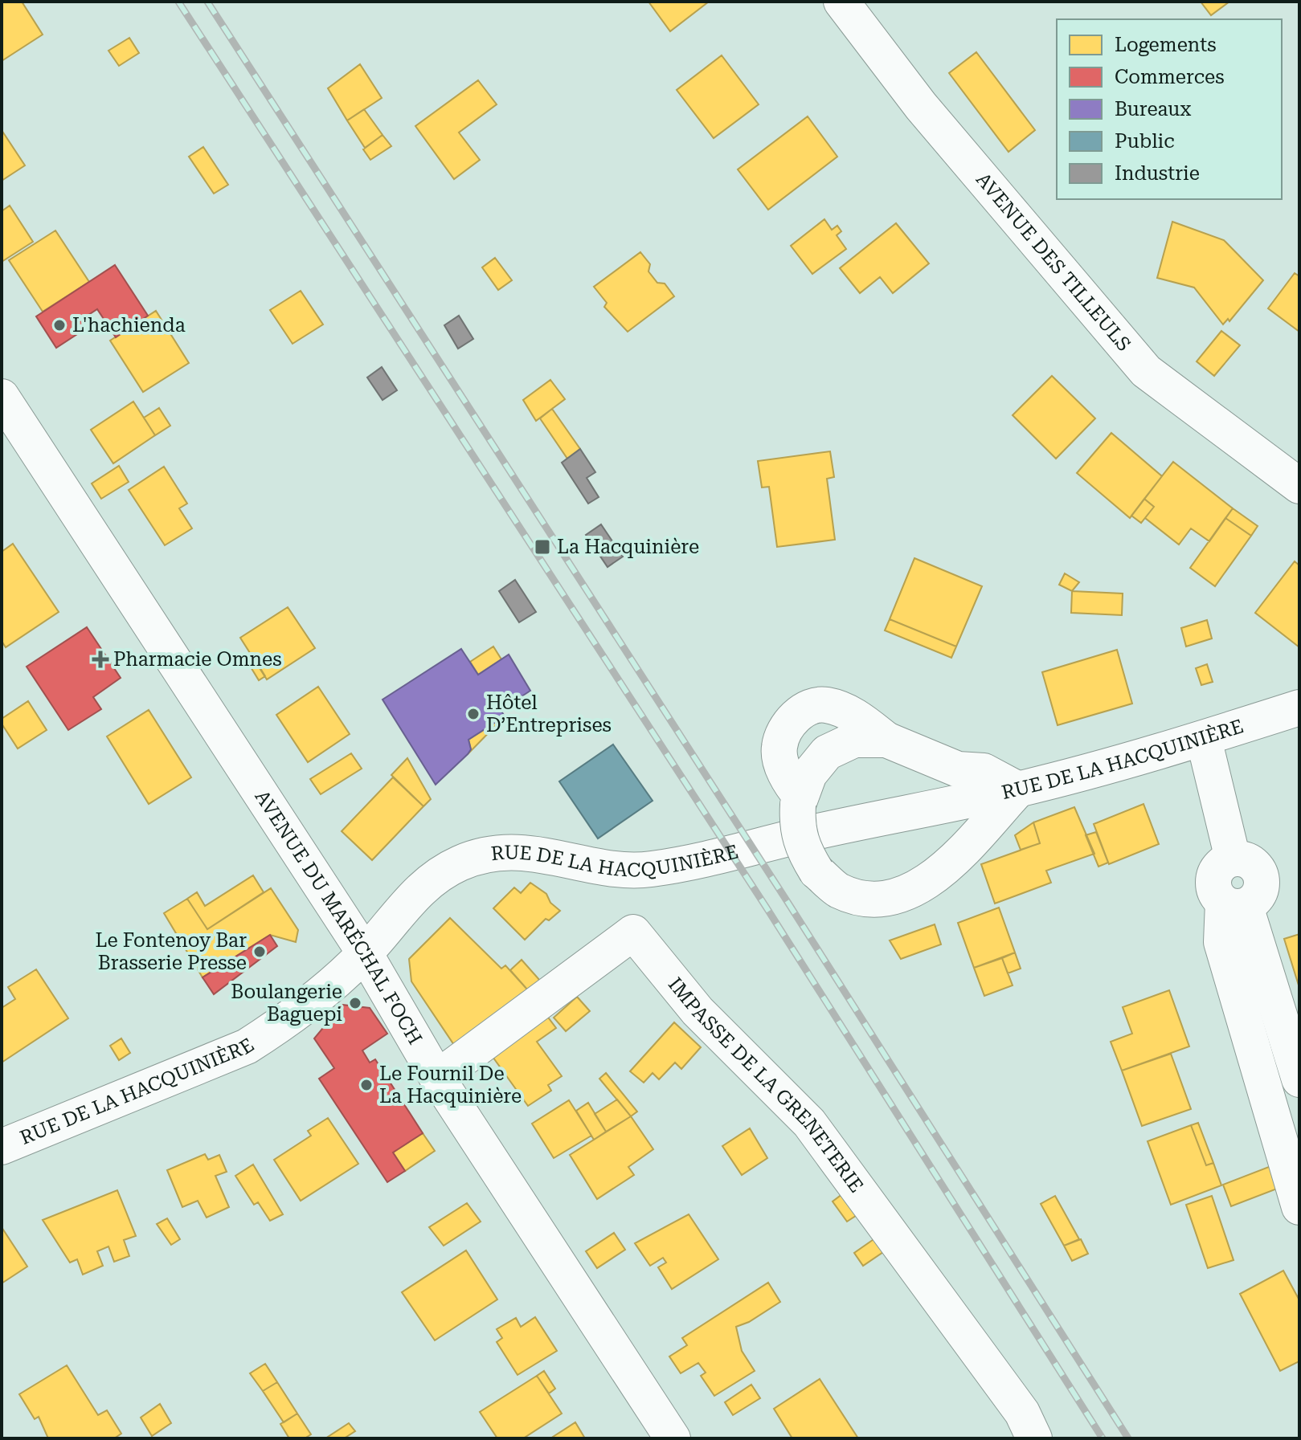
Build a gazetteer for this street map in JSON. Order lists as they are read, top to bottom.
{
  "streets": {
    "street": [
      "AVENUE DES TILLEULS",
      "RUE DE LA HACQUINIÈRE",
      "AVENUE DU MARÉCHAL FOCH",
      "IMPASSE DE LA GRENETERIE"
    ]
  },
  "crossings": [
    ["RUE DE LA HACQUINIÈRE", "AVENUE DU MARÉCHAL FOCH"],
    ["AVENUE DU MARÉCHAL FOCH", "IMPASSE DE LA GRENETERIE"]
  ],
  "places": {
    "other": [
      "L'hachienda",
      "Hôtel D’Entreprises",
      "Le Fontenoy Bar Brasserie Presse",
      "Boulangerie Baguepi",
      "Le Fournil De La Hacquinière"
    ],
    "transit": ["La Hacquinière"],
    "health": ["Pharmacie Omnes"]
  },
  "legend": [
    "Logements",
    "Commerces",
    "Bureaux",
    "Public",
    "Industrie"
  ]
}
